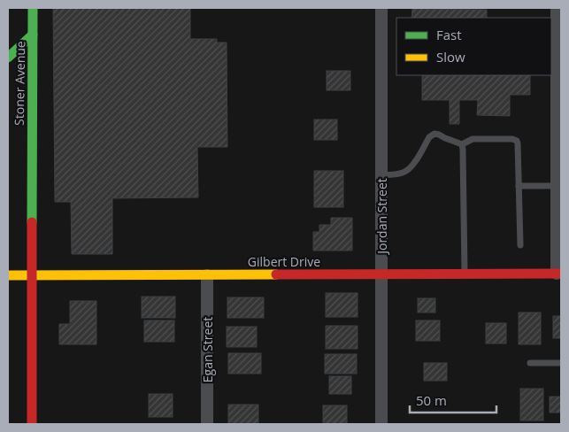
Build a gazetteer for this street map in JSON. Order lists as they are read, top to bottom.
{
  "streets": {
    "street": [
      "Stoner Avenue",
      "Jordan Street",
      "Gilbert Drive",
      "Egan Street"
    ]
  },
  "crossings": [
    ["Stoner Avenue", "Gilbert Drive"],
    ["Jordan Street", "Gilbert Drive"],
    ["Gilbert Drive", "Egan Street"]
  ],
  "legend": ["Fast", "Slow"],
  "scale_bar": "50 m"
}
